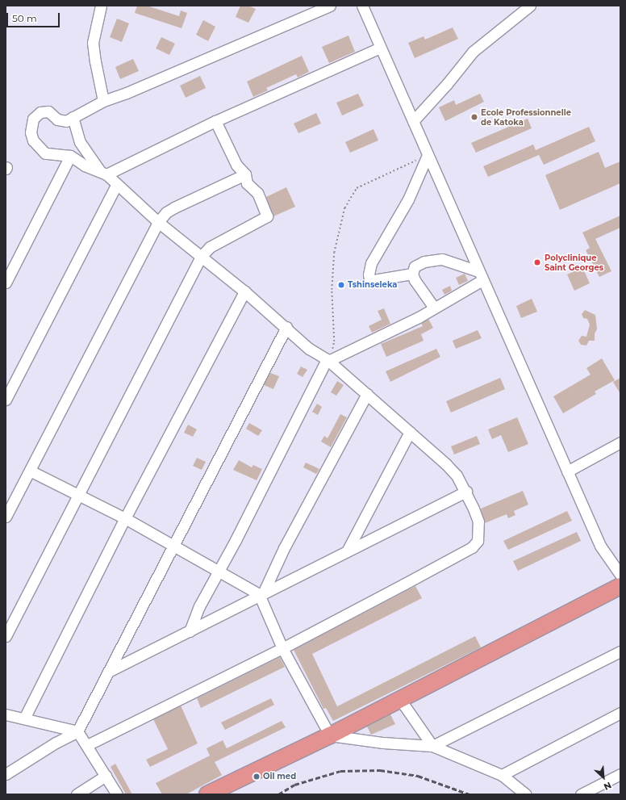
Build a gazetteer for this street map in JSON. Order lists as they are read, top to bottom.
{
  "places": [
    "Ecole Professionnelle de Katoka",
    "Polyclinique Saint Georges",
    "Tshinseleka",
    "Oil med"
  ],
  "scale_bar": "50 m",
  "north": "bottom right"
}
